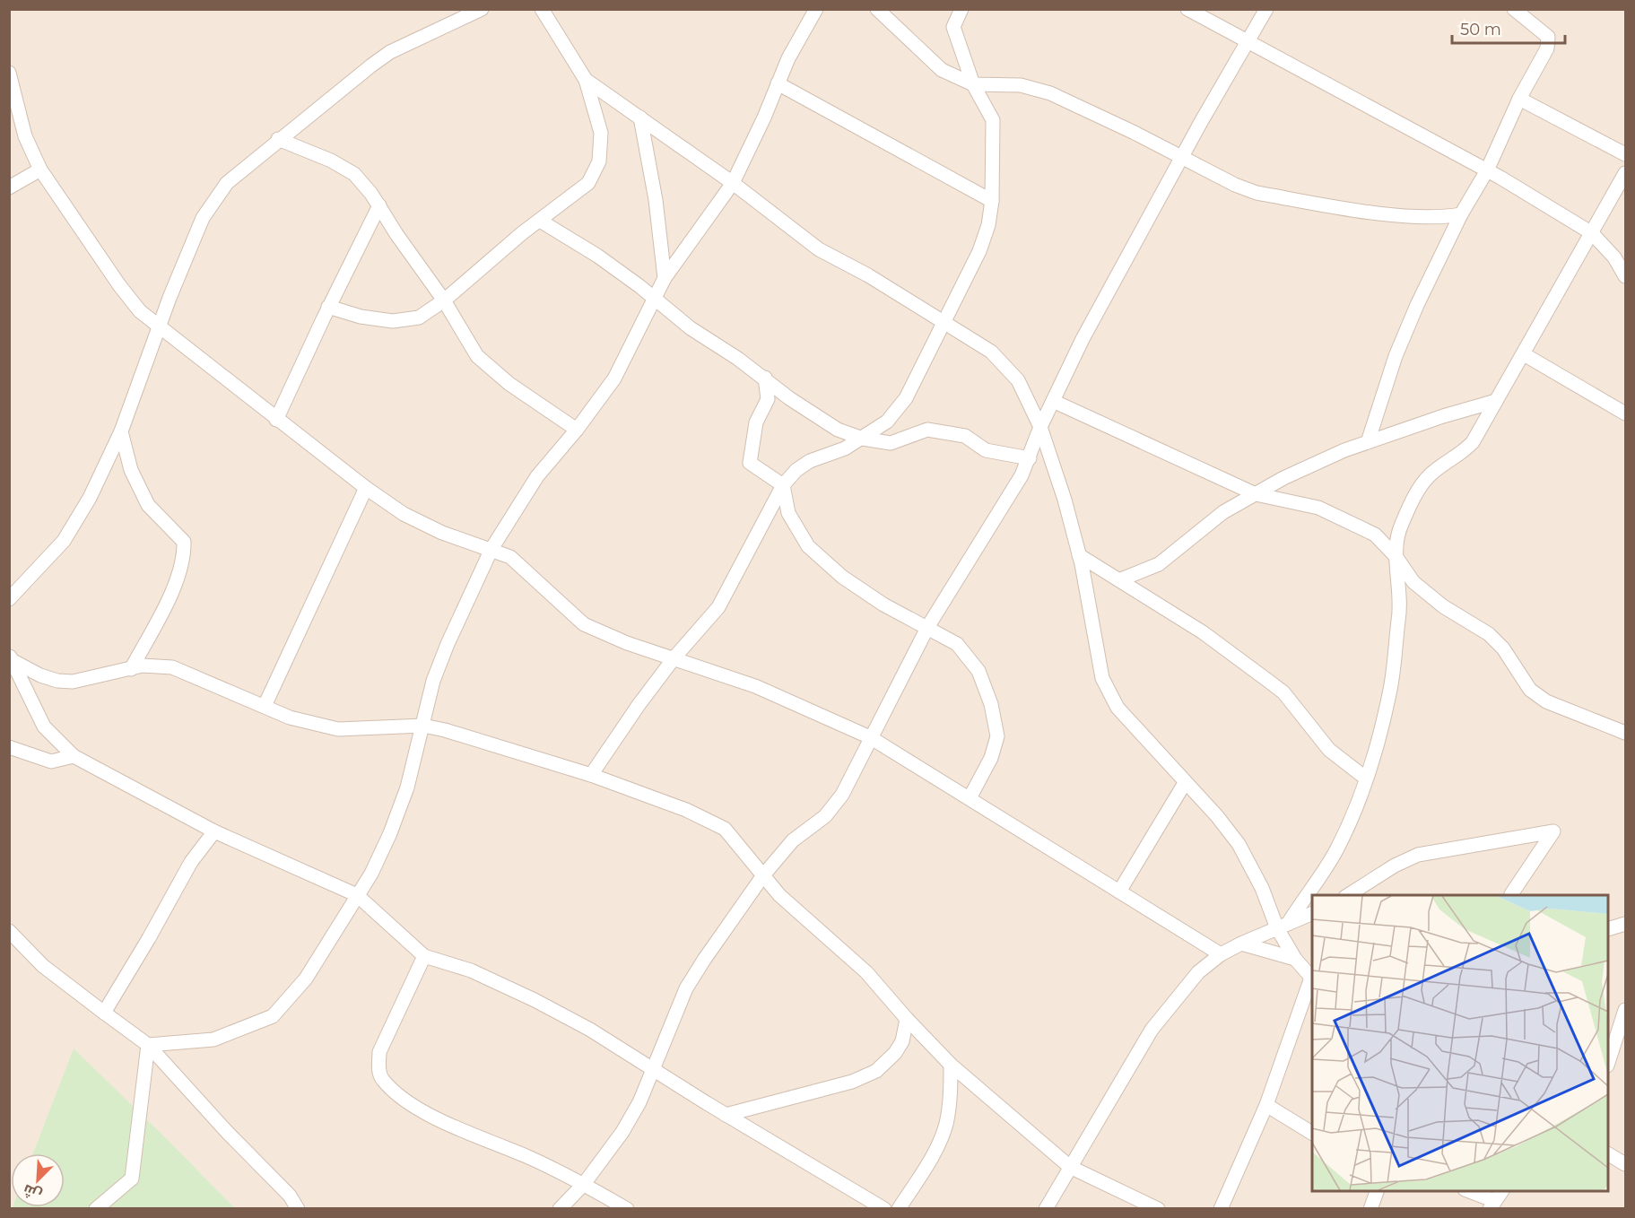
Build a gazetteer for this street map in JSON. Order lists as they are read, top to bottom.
{
  "scale_bar": "50 m",
  "north": "bottom left"
}
